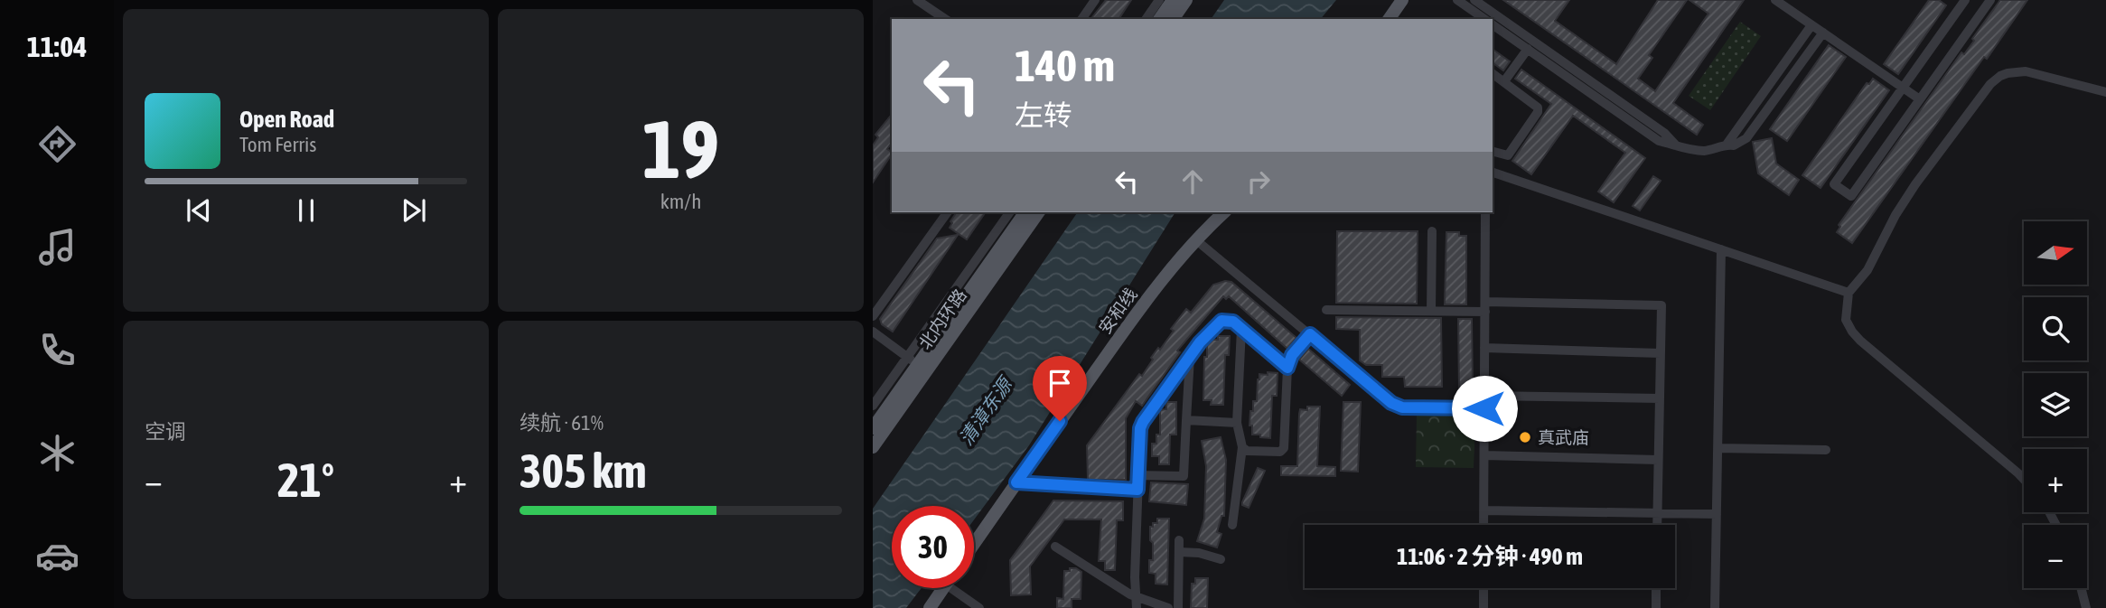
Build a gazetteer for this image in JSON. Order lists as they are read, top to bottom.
{
  "streets": {
    "main road": ["安和线", "北内环路"]
  },
  "water": ["清漳东源"],
  "places": ["真武庙"],
  "north": "right",
  "page": {
    "tabs": "11:04",
    "tile": [
      ["19", "km/h"],
      "空调",
      ["续航 · 61%", "305 km"]
    ],
    "turn": ["140 m", "左转"],
    "song": ["Open Road", "Tom Ferris"],
    "map_buttons": ["+", "−"],
    "heat": ["−", "21°", "+"],
    "limit": "30",
    "trip": "11:06 · 2 分钟 · 490 m"
  }
}
